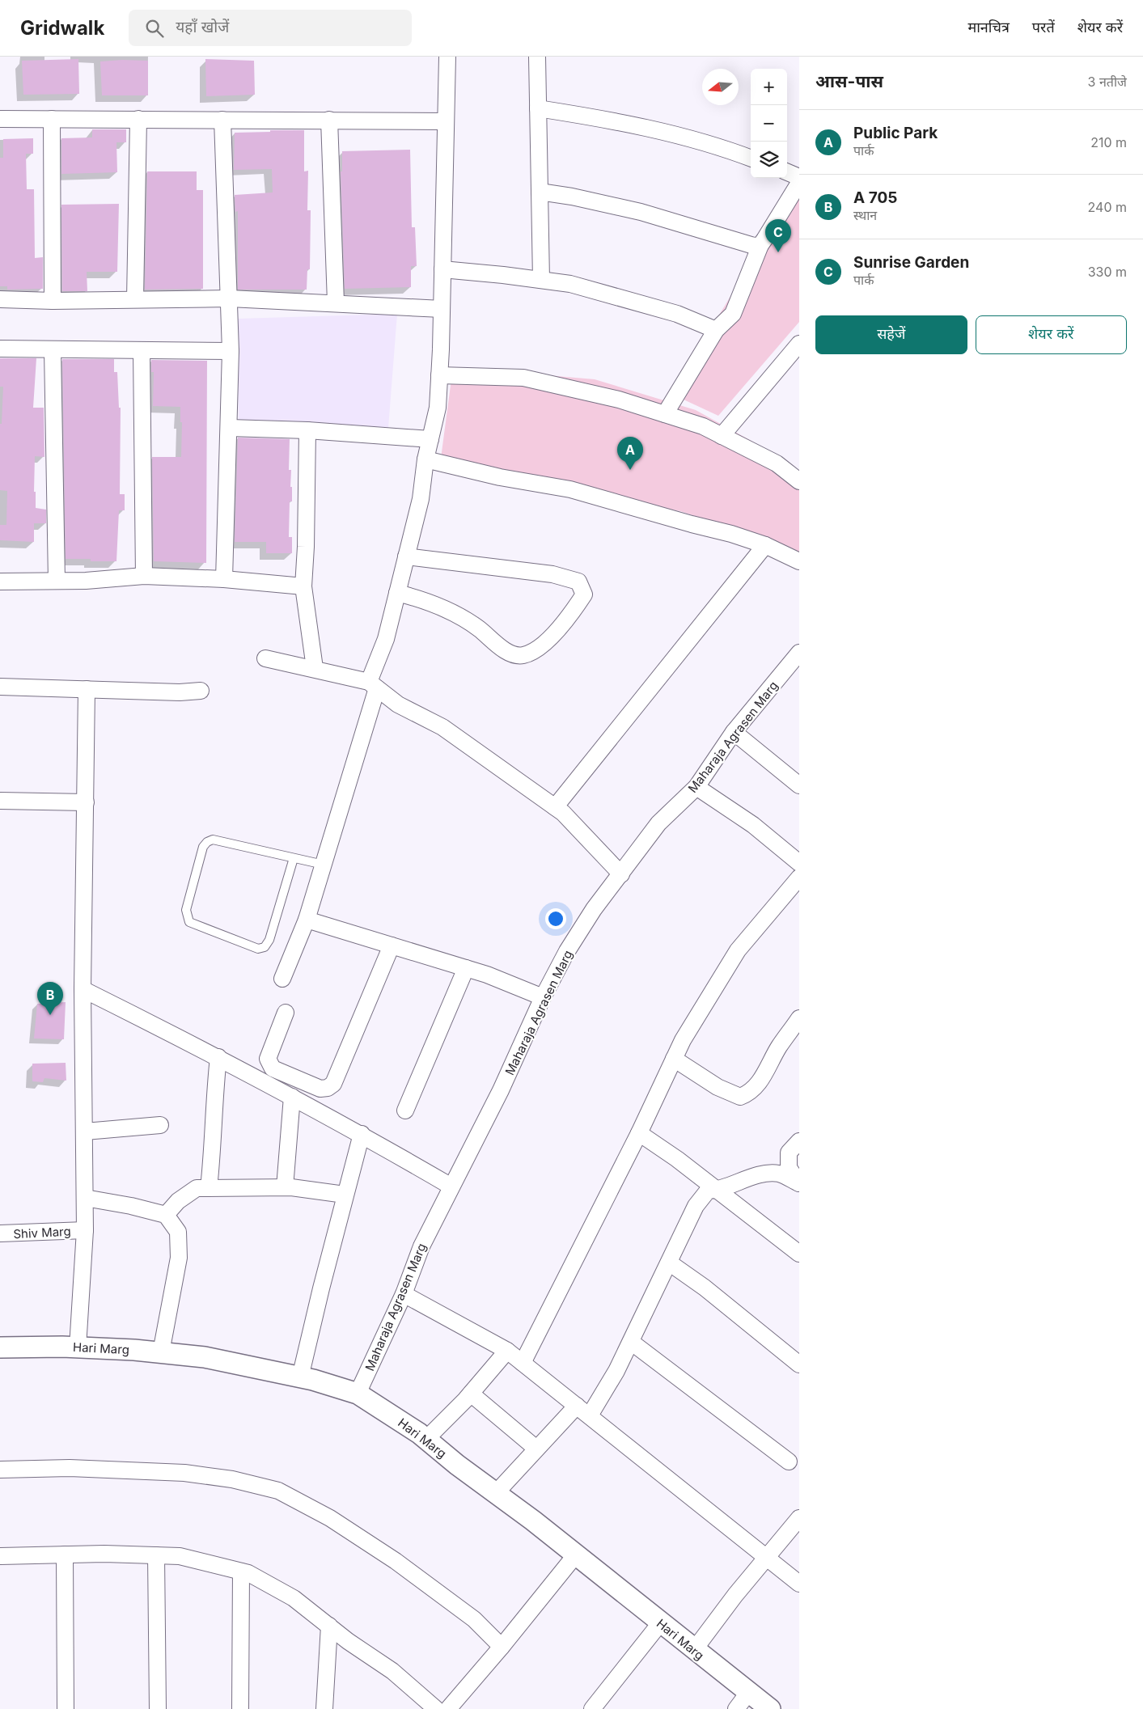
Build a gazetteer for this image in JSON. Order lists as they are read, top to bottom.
{
  "streets": {
    "street": ["Maharaja Agrasen Marg", "Shiv Marg", "Hari Marg"]
  },
  "crossings": [
    ["Maharaja Agrasen Marg", "Hari Marg"]
  ],
  "north": "left",
  "page": {
    "header": "Gridwalk",
    "search": "यहाँ खोजें",
    "nav": ["मानचित्र", "परतें", "शेयर करें"],
    "heading": ["आस-पास", "3 नतीजे"],
    "map_buttons": ["+", "−"],
    "list": [
      {
        "mark": "A",
        "name": "Public Park",
        "note": "पार्क",
        "value": "210 m"
      },
      {
        "mark": "B",
        "name": "A 705",
        "note": "स्थान",
        "value": "240 m"
      },
      {
        "mark": "C",
        "name": "Sunrise Garden",
        "note": "पार्क",
        "value": "330 m"
      }
    ],
    "pins": ["C", "A", "B"],
    "buttons": ["सहेजें", "शेयर करें"]
  }
}
